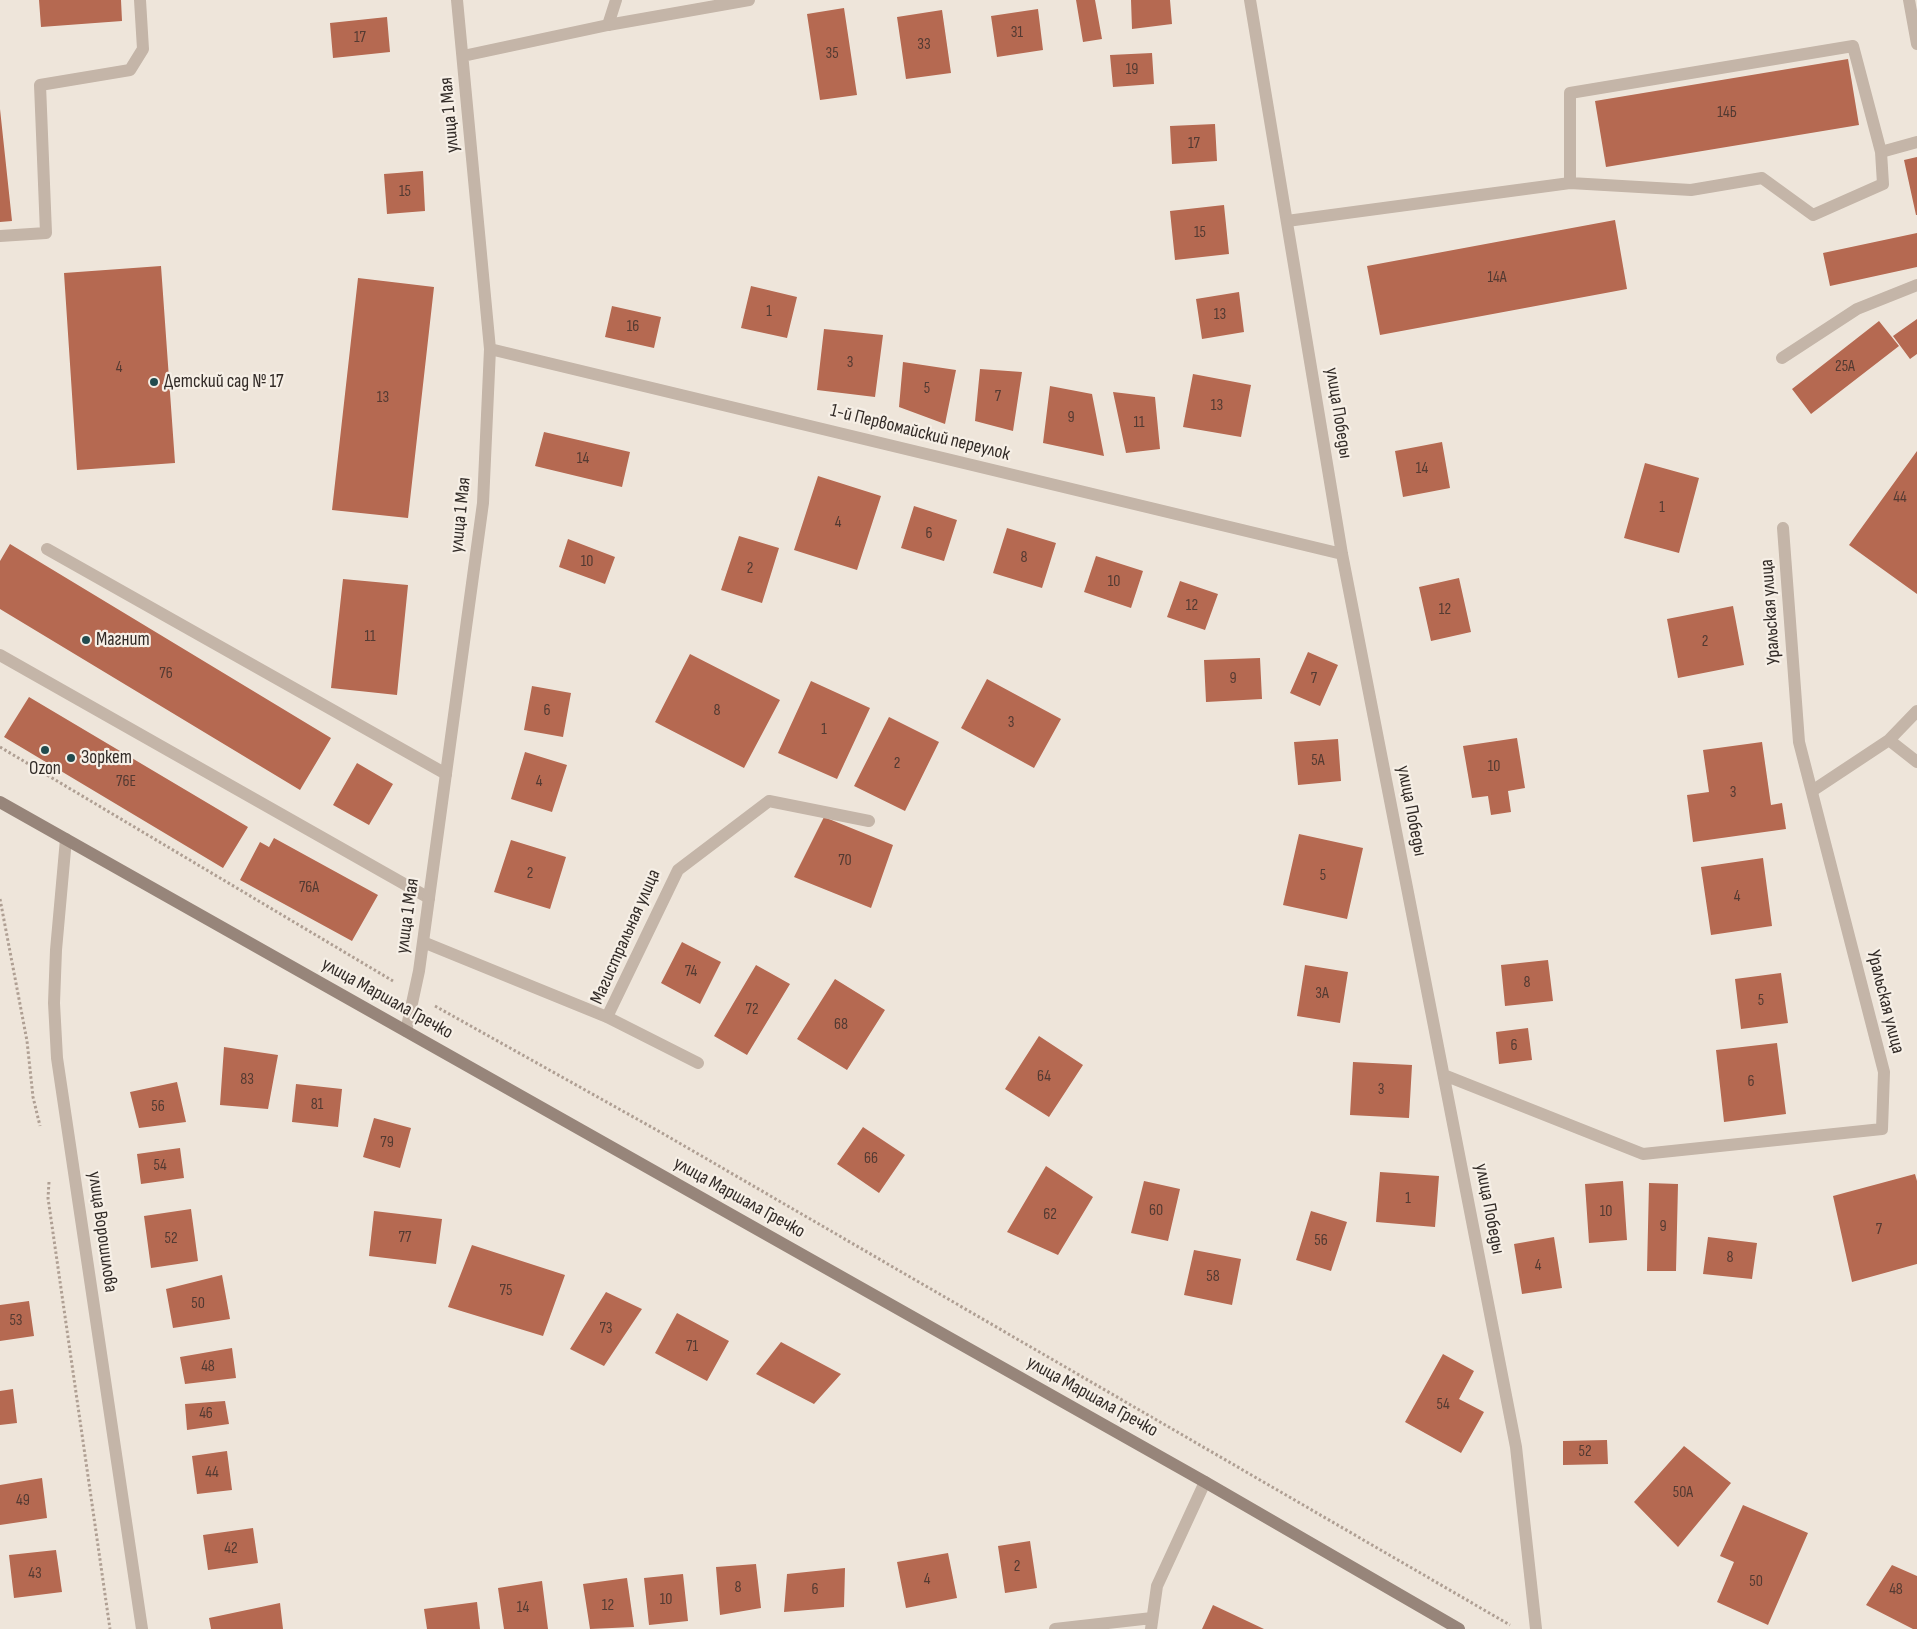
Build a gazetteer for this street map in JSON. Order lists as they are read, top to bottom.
{
  "streets": {
    "main road": ["улица Маршала Гречко"],
    "street": [
      "улица 1 Мая",
      "улица Победы",
      "1-й Первомайский переулок",
      "Уральская улица",
      "Магистральная улица",
      "улица Ворошилова"
    ]
  },
  "crossings": [
    ["улица 1 Мая", "1-й Первомайский переулок"],
    ["улица 1 Мая", "улица Маршала Гречко"],
    ["улица Победы", "1-й Первомайский переулок"],
    ["улица Победы", "Уральская улица"],
    ["улица Маршала Гречко", "улица Ворошилова"]
  ],
  "places": [
    "Детский сад № 17",
    "Магнит",
    "Ozon",
    "Зоркет"
  ],
  "house_numbers": [
    "31",
    "17",
    "33",
    "35",
    "19",
    "14Б",
    "17",
    "15",
    "15",
    "14А",
    "1",
    "13",
    "16",
    "3",
    "25А",
    "4",
    "5",
    "7",
    "13",
    "13",
    "9",
    "11",
    "14",
    "14",
    "44",
    "1",
    "4",
    "6",
    "8",
    "10",
    "2",
    "10",
    "12",
    "12",
    "11",
    "2",
    "76",
    "9",
    "7",
    "6",
    "8",
    "3",
    "1",
    "5А",
    "2",
    "10",
    "76Е",
    "4",
    "3",
    "70",
    "2",
    "5",
    "76А",
    "4",
    "74",
    "8",
    "3А",
    "5",
    "72",
    "68",
    "6",
    "64",
    "83",
    "6",
    "3",
    "81",
    "56",
    "79",
    "66",
    "54",
    "1",
    "60",
    "10",
    "62",
    "9",
    "7",
    "77",
    "52",
    "56",
    "8",
    "4",
    "58",
    "75",
    "50",
    "53",
    "73",
    "71",
    "48",
    "54",
    "46",
    "52",
    "44",
    "50А",
    "49",
    "42",
    "2",
    "43",
    "4",
    "50",
    "8",
    "6",
    "48",
    "10",
    "12",
    "14"
  ]
}
